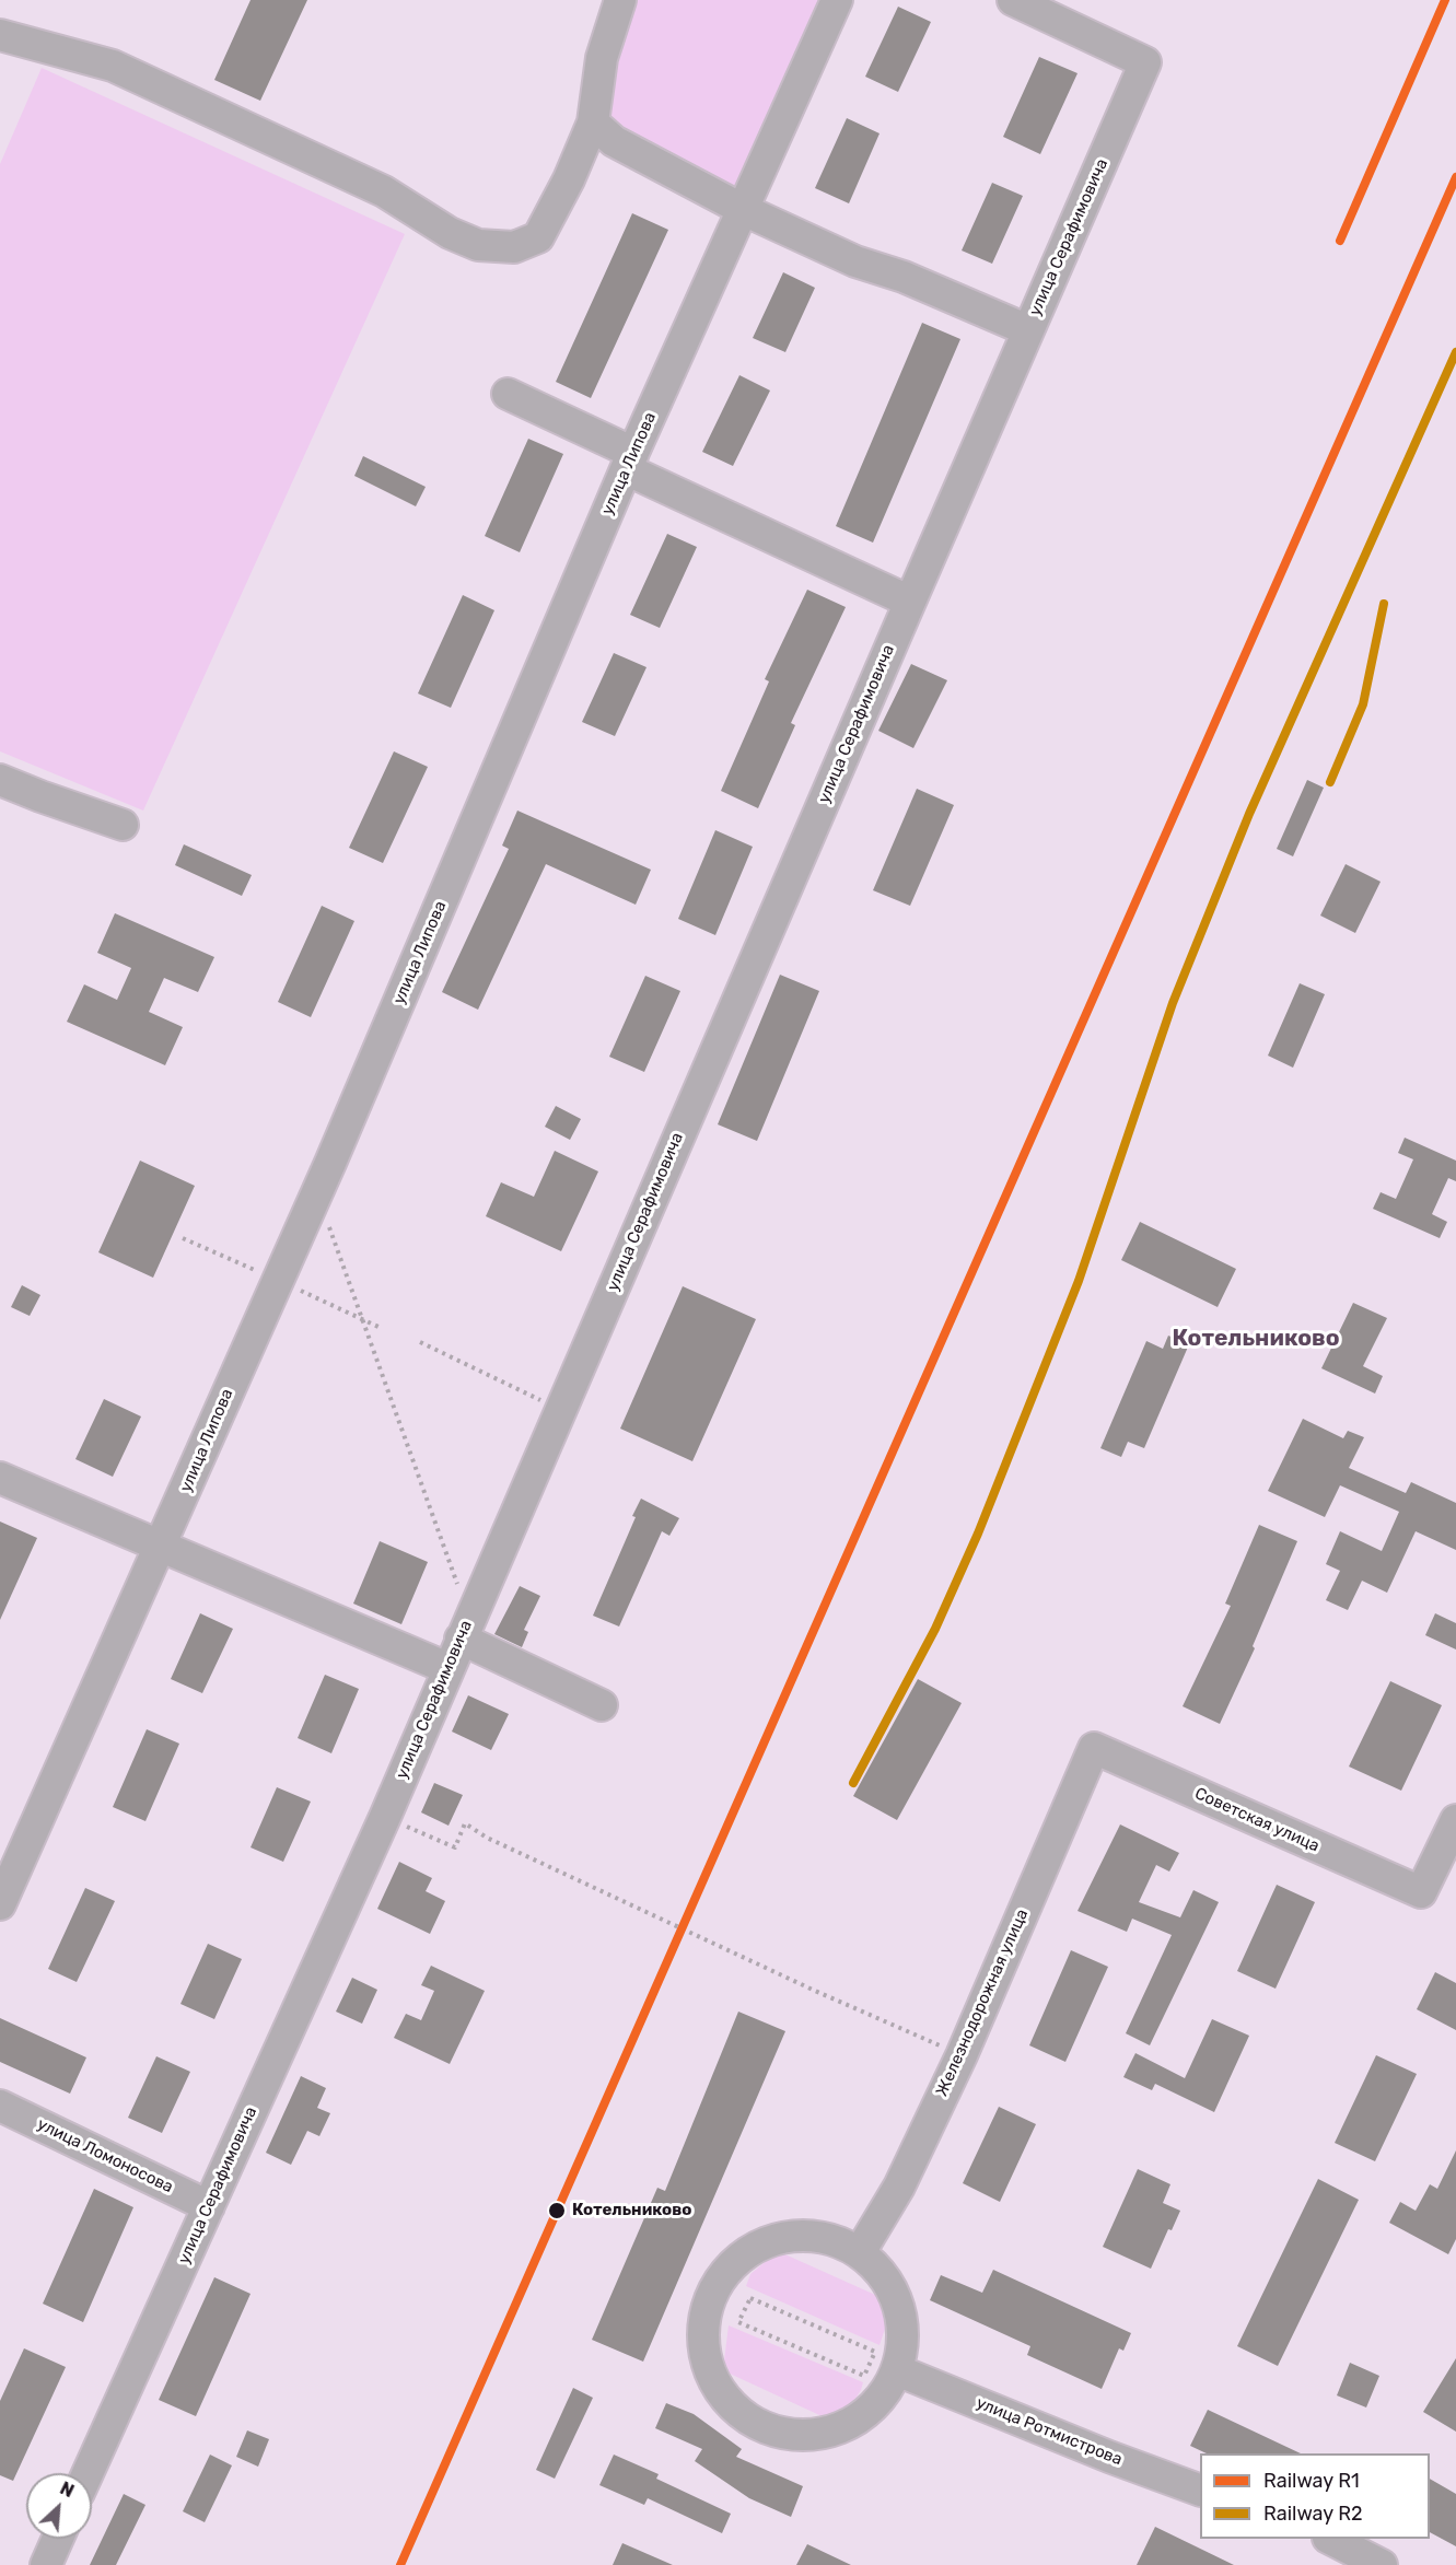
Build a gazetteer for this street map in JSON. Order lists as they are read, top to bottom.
{
  "streets": {
    "street": [
      "улица Серафимовича",
      "улица Липова",
      "Советская улица",
      "Железнодорожная улица",
      "улица Ломоносова",
      "улица Ротмистрова"
    ]
  },
  "crossings": [
    ["улица Серафимовича", "улица Ломоносова"],
    ["Советская улица", "Железнодорожная улица"]
  ],
  "districts": ["Котельниково"],
  "places": ["Котельниково"],
  "lines": ["rail line R1", "rail line R2"],
  "legend": ["Railway R1", "Railway R2"],
  "north": "top right"
}
